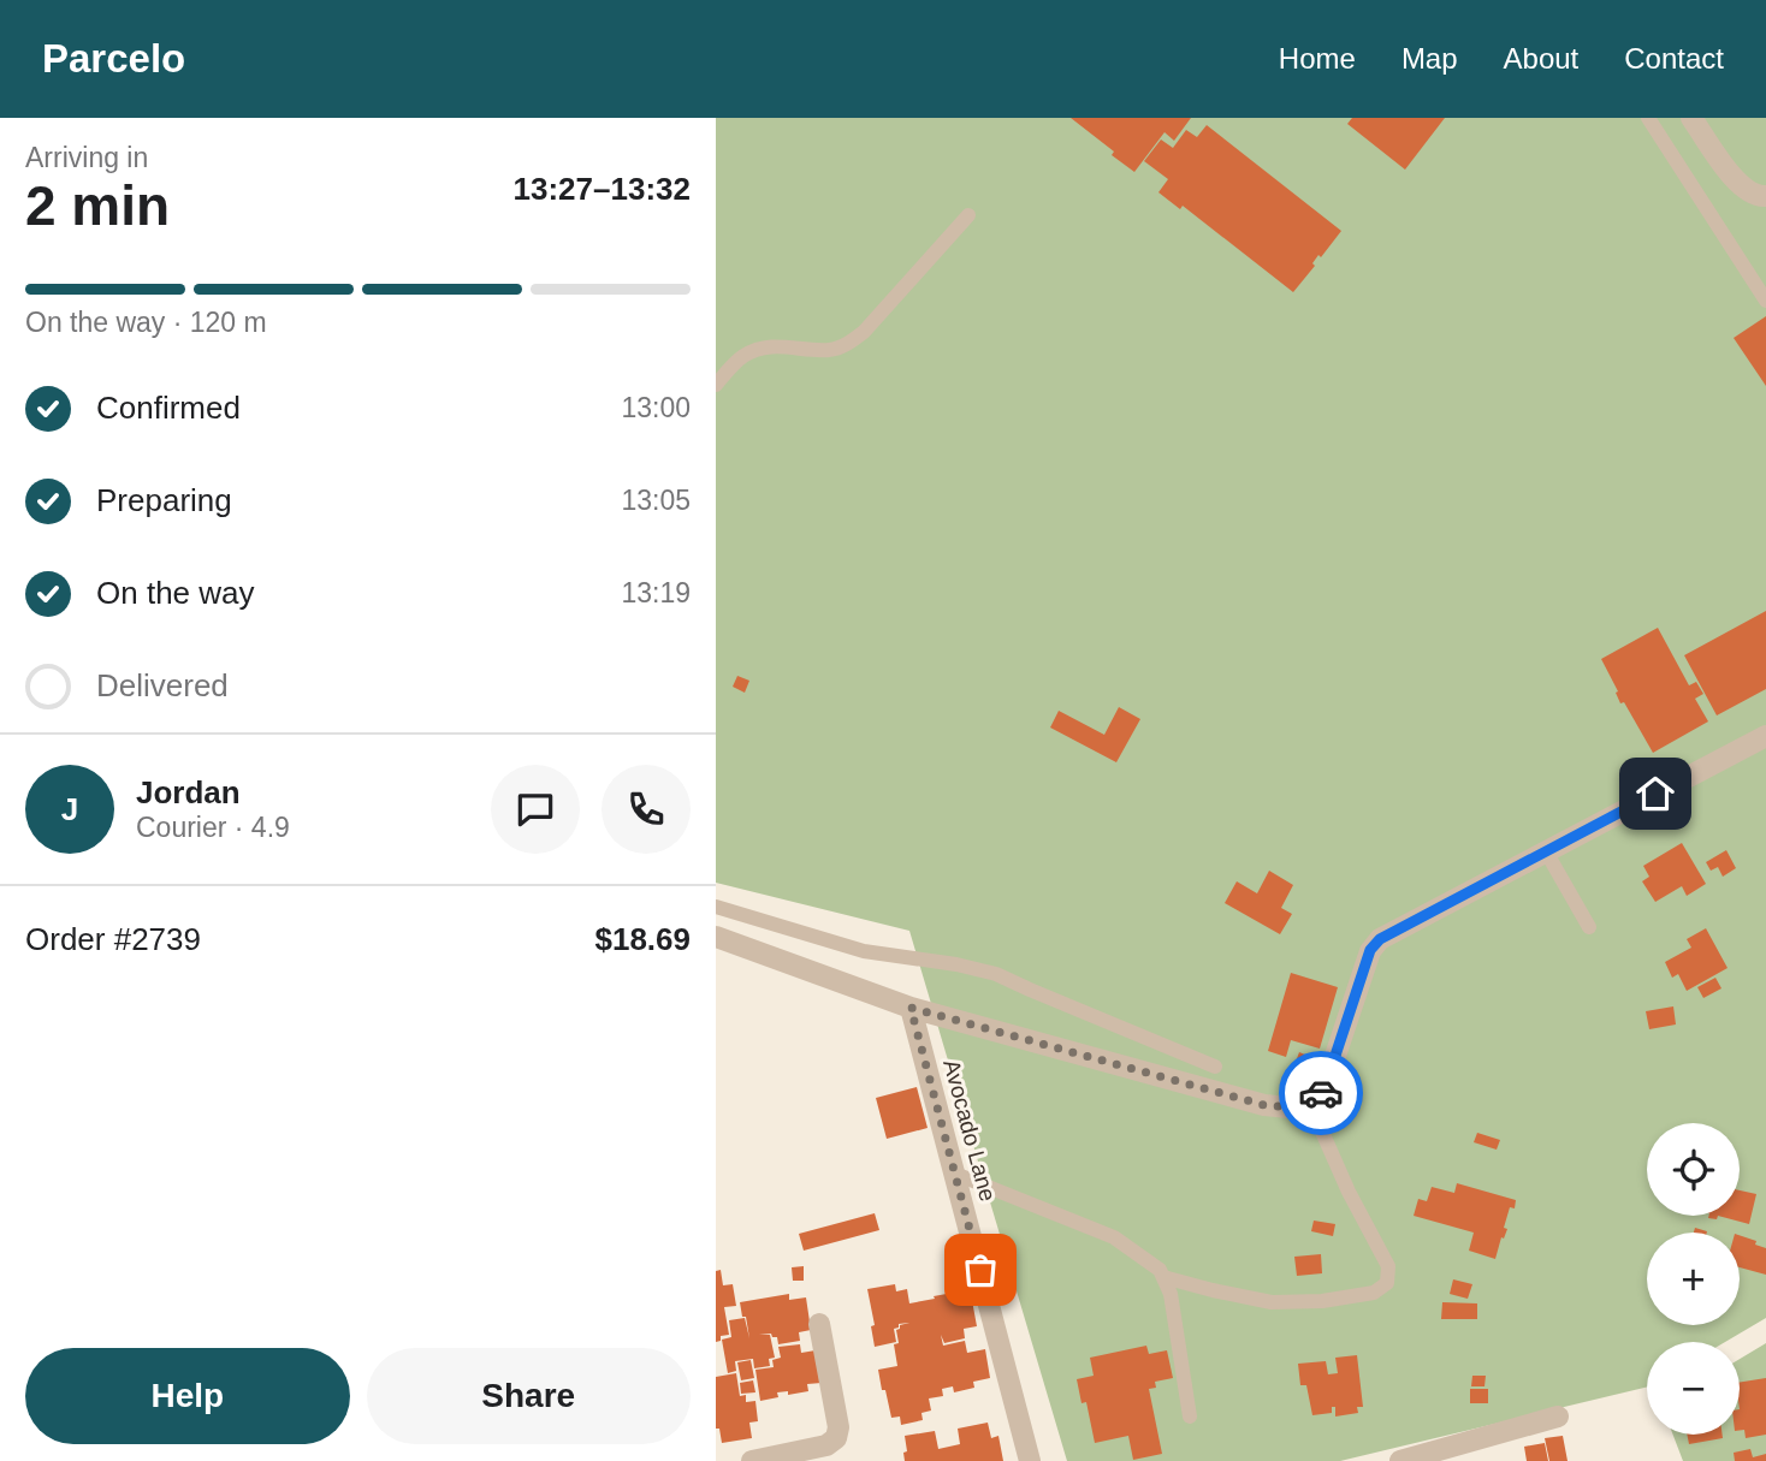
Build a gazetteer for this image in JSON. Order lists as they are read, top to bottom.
{
  "streets": {
    "street": ["Avocado Lane"]
  },
  "page": {
    "header": "Parcelo",
    "nav": [
      "Home",
      "Map",
      "About",
      "Contact"
    ],
    "heading": ["2 min", "Arriving in", "13:27–13:32"],
    "panel": [
      "Jordan",
      "Courier · 4.9",
      "Order #2739",
      "$18.69"
    ],
    "bar": "On the way · 120 m",
    "list": [
      ["Confirmed", "13:00"],
      ["Preparing", "13:05"],
      ["On the way", "13:19"],
      "Delivered"
    ],
    "round": "J",
    "map_buttons": ["+", "−"],
    "buttons": ["Help", "Share"]
  }
}
